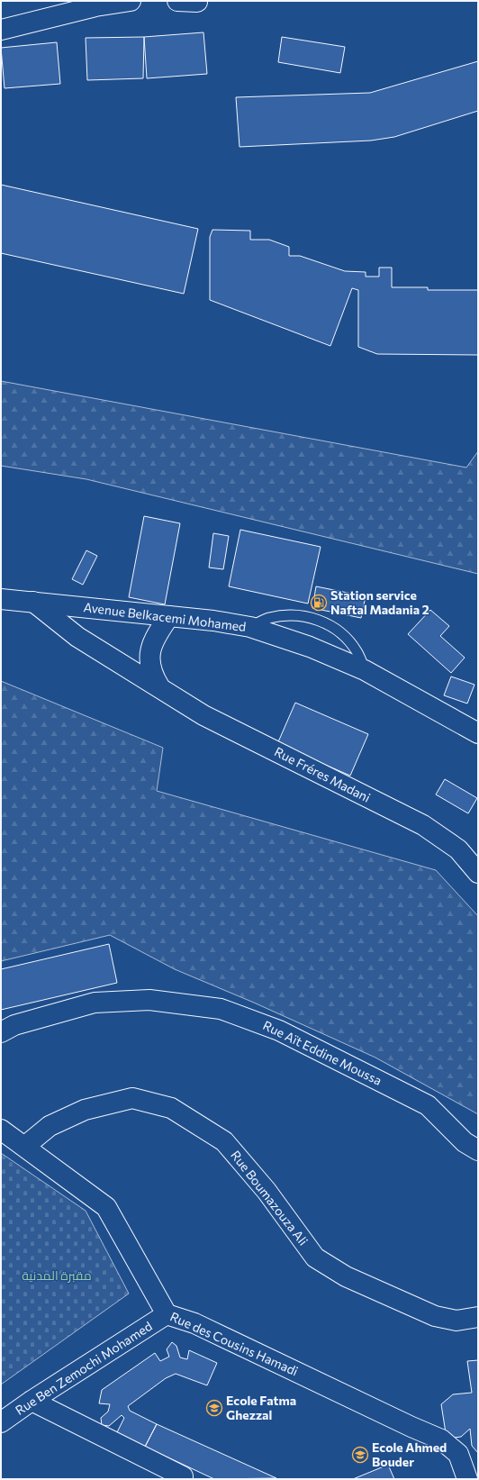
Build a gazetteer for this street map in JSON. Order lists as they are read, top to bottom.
{
  "streets": {
    "street": [
      "Avenue Belkacemi Mohamed",
      "Rue Fréres Madani",
      "Rue Aït Eddine Moussa",
      "Rue Boumazouza Ali",
      "Rue des Cousins Hamadi",
      "Rue Ben Zemochi Mohamed"
    ]
  },
  "crossings": [
    ["Avenue Belkacemi Mohamed", "Rue Fréres Madani"],
    ["Rue Boumazouza Ali", "Rue des Cousins Hamadi"],
    ["Rue des Cousins Hamadi", "Rue Ben Zemochi Mohamed"]
  ],
  "parks": ["مقبرة المدنية"],
  "places": {
    "fuel station": ["Station service Naftal Madania 2"],
    "school or university": ["Ecole Fatma Ghezzal", "Ecole Ahmed Bouder"]
  }
}
